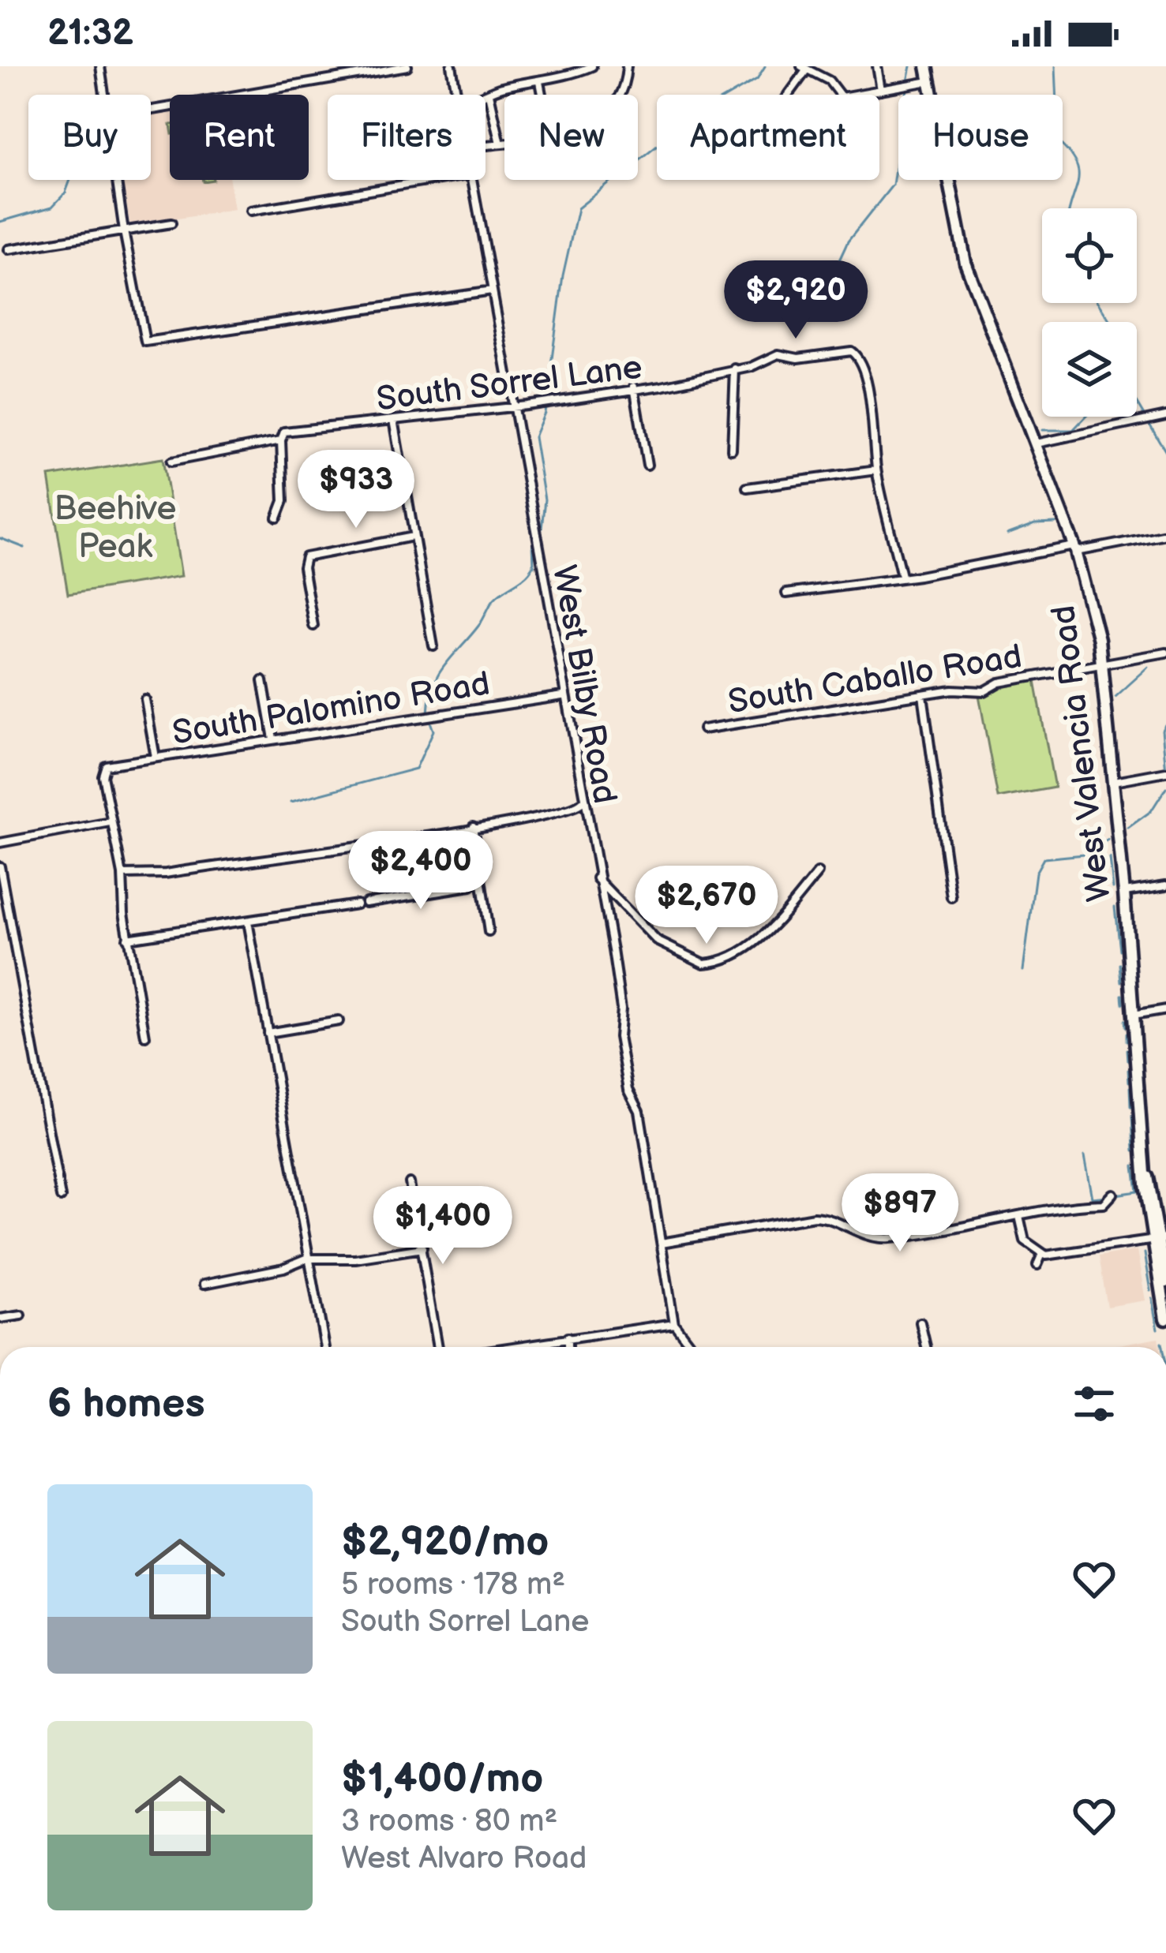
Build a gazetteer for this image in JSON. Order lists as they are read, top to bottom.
{
  "streets": {
    "main road": ["West Valencia Road"],
    "street": [
      "South Sorrel Lane",
      "South Caballo Road",
      "West Bilby Road",
      "South Palomino Road"
    ]
  },
  "crossings": [
    ["South Sorrel Lane", "West Bilby Road"],
    ["South Caballo Road", "West Valencia Road"],
    ["West Bilby Road", "South Palomino Road"]
  ],
  "parks": ["Beehive Peak"],
  "page": {
    "status": "21:32",
    "chip": [
      "Buy",
      "Rent",
      "Filters",
      "New",
      "Apartment",
      "House"
    ],
    "price": [
      "$2,920",
      "$933",
      "$2,400",
      "$2,670",
      "$897",
      "$1,400"
    ],
    "heading": "6 homes",
    "list": [
      {
        "name": "$2,920/mo",
        "note": "5 rooms · 178 m² · South Sorrel Lane"
      },
      {
        "name": "$1,400/mo",
        "note": "3 rooms · 80 m² · West Alvaro Road"
      }
    ]
  }
}
